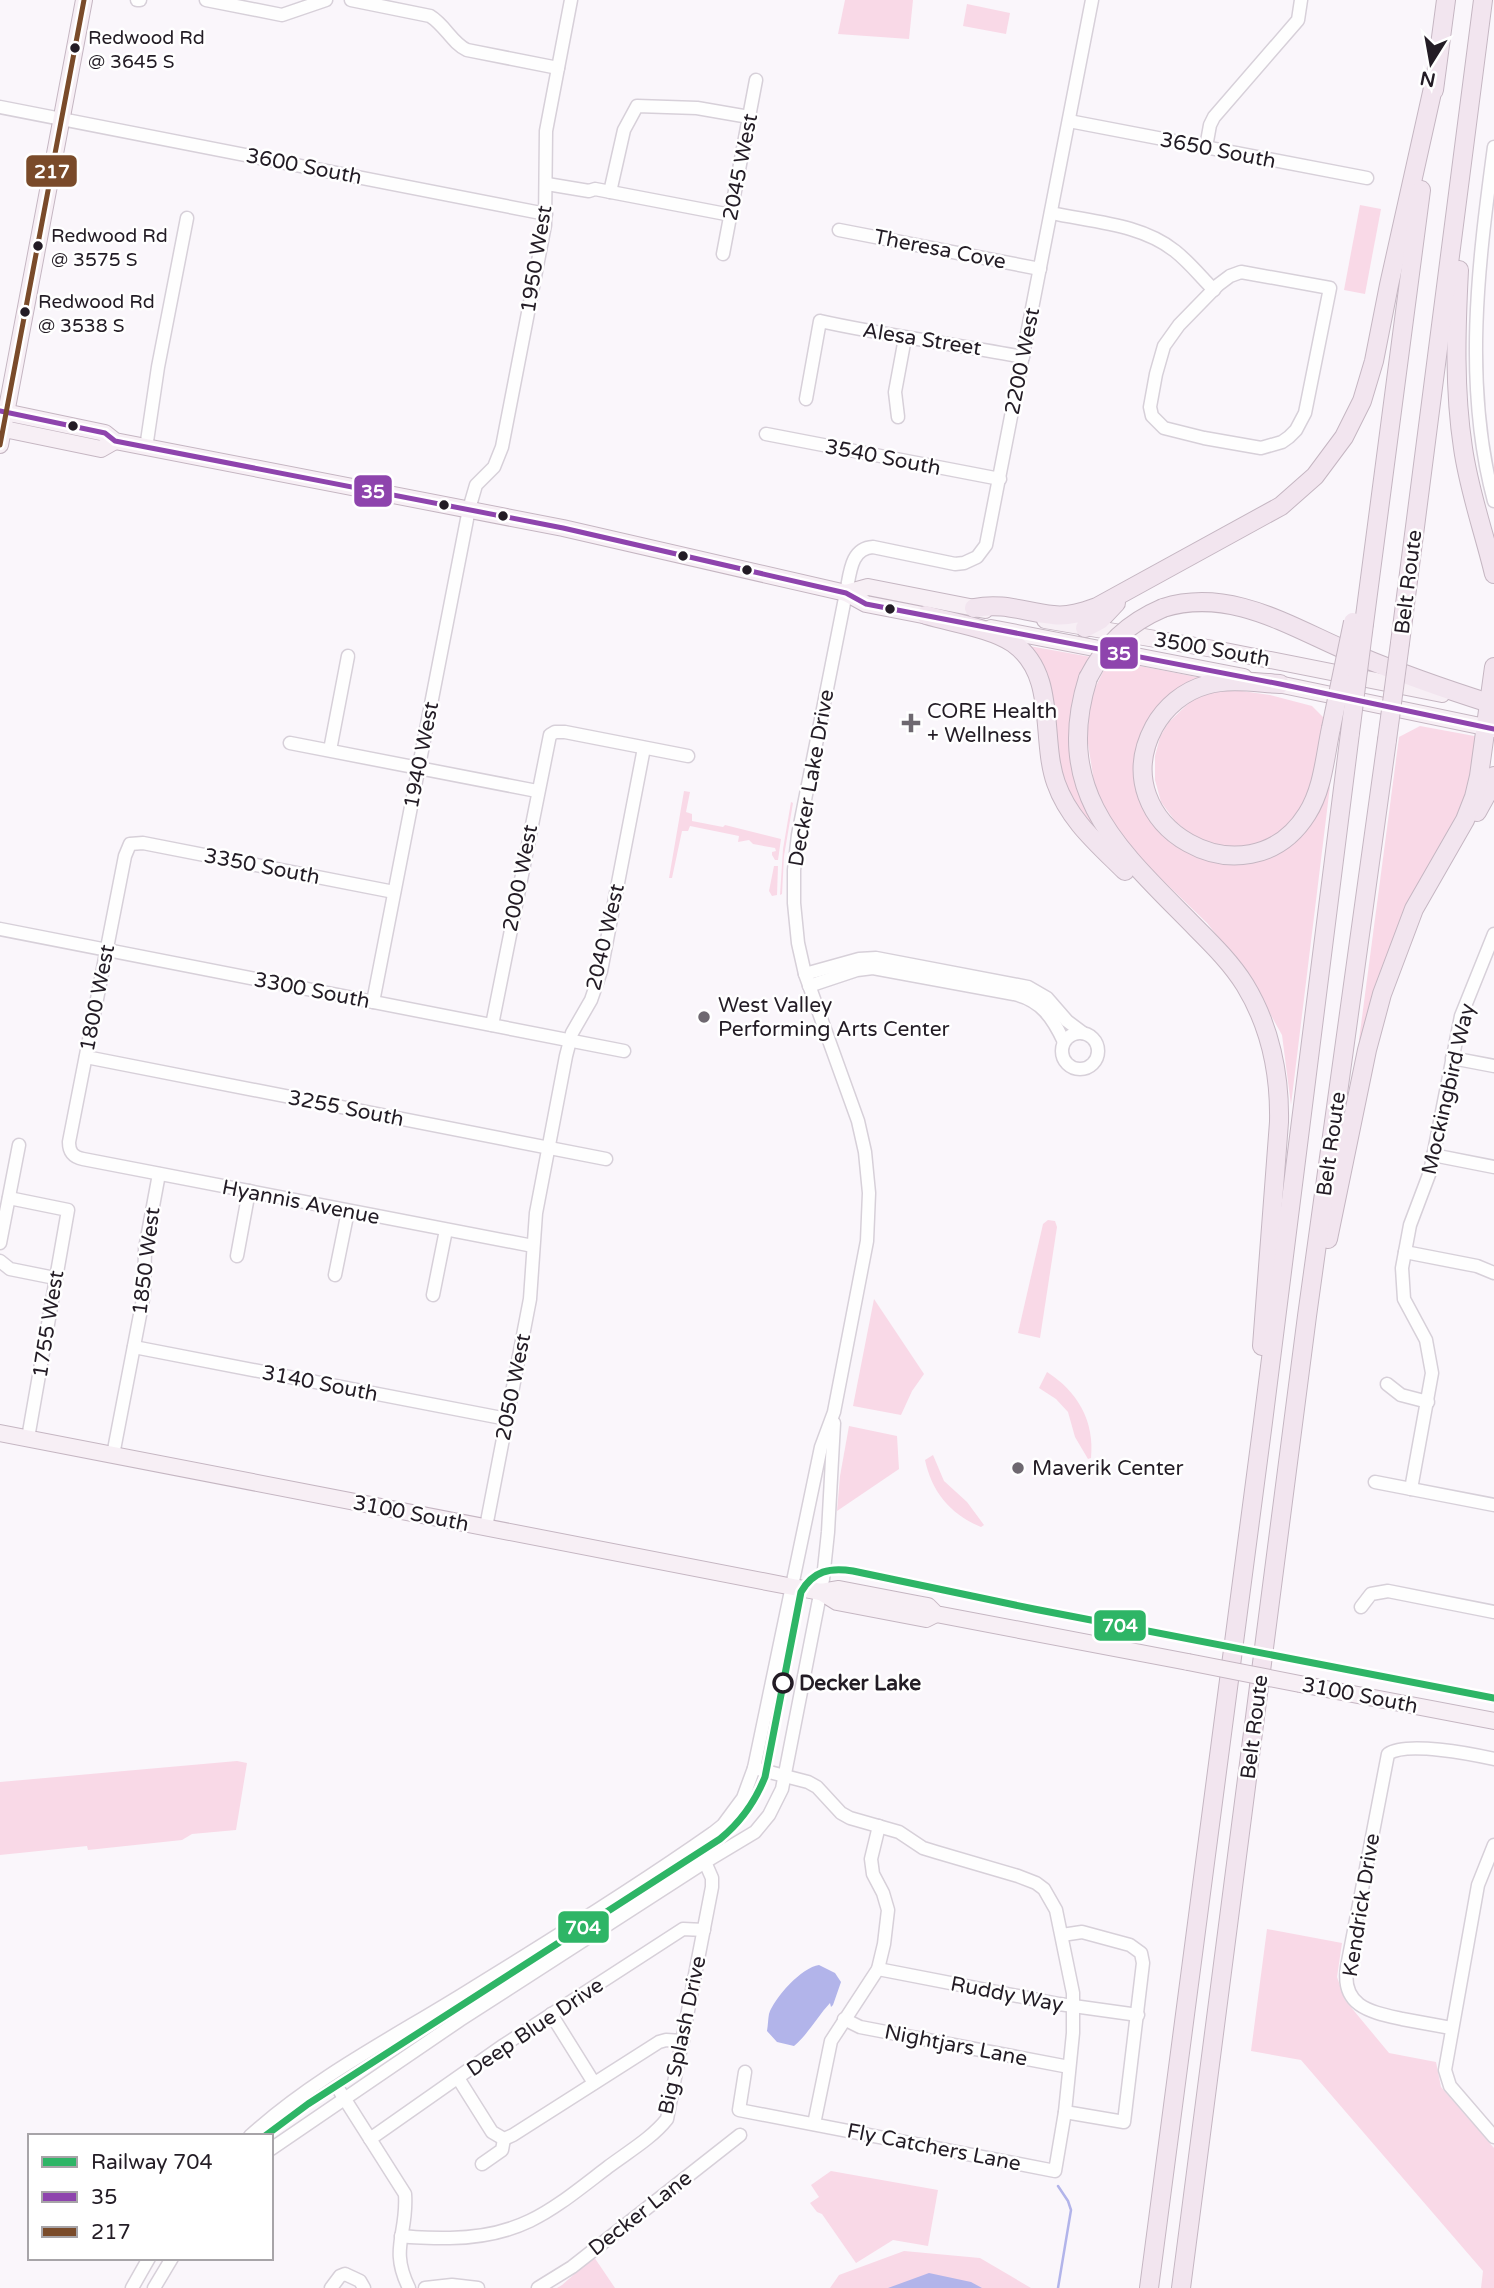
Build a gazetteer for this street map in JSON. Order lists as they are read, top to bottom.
{
  "streets": {
    "highway": ["Belt Route"],
    "main road": ["3500 South", "3100 South"],
    "street": [
      "3650 South",
      "3600 South",
      "2045 West",
      "Theresa Cove",
      "1950 West",
      "Alesa Street",
      "2200 West",
      "3540 South",
      "1940 West",
      "Decker Lake Drive",
      "3350 South",
      "2000 West",
      "2040 West",
      "3300 South",
      "1800 West",
      "Mockingbird Way",
      "3255 South",
      "Hyannis Avenue",
      "1850 West",
      "1755 West",
      "3140 South",
      "2050 West",
      "Kendrick Drive",
      "Ruddy Way",
      "Deep Blue Drive",
      "Big Splash Drive",
      "Nightjars Lane",
      "Fly Catchers Lane",
      "Decker Lane"
    ]
  },
  "crossings": [
    ["3650 South", "2200 West"],
    ["3600 South", "1950 West"],
    ["Theresa Cove", "2200 West"],
    ["1950 West", "3500 South"],
    ["1950 West", "1940 West"],
    ["Alesa Street", "2200 West"],
    ["2200 West", "3540 South"],
    ["2200 West", "3500 South"],
    ["2200 West", "Decker Lake Drive"],
    ["3500 South", "1940 West"],
    ["3500 South", "Decker Lake Drive"],
    ["1940 West", "3350 South"],
    ["1940 West", "3300 South"],
    ["Decker Lake Drive", "3100 South"],
    ["Decker Lake Drive", "Big Splash Drive"],
    ["3350 South", "1800 West"],
    ["2000 West", "2040 West"],
    ["2000 West", "3300 South"],
    ["2040 West", "3300 South"],
    ["2040 West", "3255 South"],
    ["2040 West", "Hyannis Avenue"],
    ["2040 West", "2050 West"],
    ["3300 South", "1800 West"],
    ["1800 West", "3255 South"],
    ["1800 West", "Hyannis Avenue"],
    ["Hyannis Avenue", "1850 West"],
    ["Hyannis Avenue", "2050 West"],
    ["1850 West", "3140 South"],
    ["1850 West", "3100 South"],
    ["1755 West", "3100 South"],
    ["3140 South", "2050 West"],
    ["2050 West", "3100 South"],
    ["Deep Blue Drive", "Big Splash Drive"]
  ],
  "places": {
    "other": [
      "Redwood Rd @ 3645 S",
      "Redwood Rd @ 3575 S",
      "Redwood Rd @ 3538 S",
      "West Valley Performing Arts Center",
      "Maverik Center",
      "Decker Lake"
    ],
    "health": ["CORE Health + Wellness"]
  },
  "lines": ["transit line 217", "transit line 35", "rail line 704"],
  "legend": ["Railway 704", "35", "217"],
  "north": "bottom"
}
